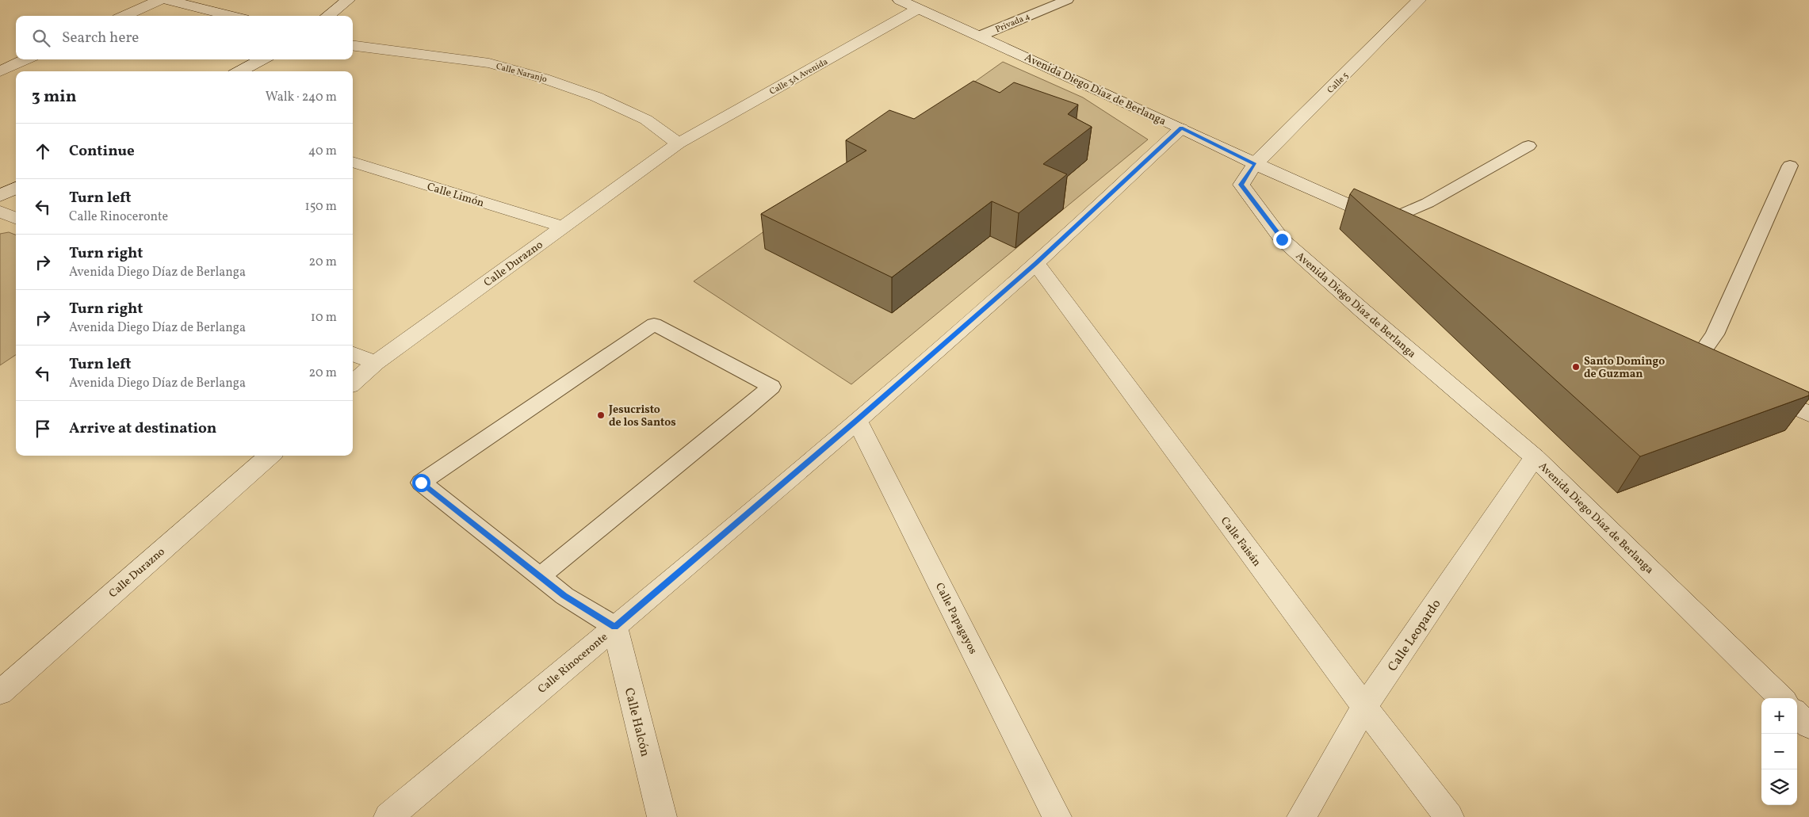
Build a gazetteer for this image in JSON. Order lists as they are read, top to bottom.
{
  "streets": {
    "street": [
      "Calle Naranjo",
      "Calle 3A Avenida",
      "Calle 5",
      "Avenida Diego Díaz de Berlanga",
      "Calle Limón",
      "Calle Durazno",
      "Calle Faisán",
      "Calle Papagayos",
      "Calle Leopardo",
      "Calle Rinoceronte",
      "Calle Halcón"
    ],
    "lane": ["Privada 4"]
  },
  "crossings": [
    ["Privada 4", "Avenida Diego Díaz de Berlanga"],
    ["Calle Naranjo", "Calle 3A Avenida"],
    ["Calle Naranjo", "Calle Durazno"],
    ["Calle 3A Avenida", "Avenida Diego Díaz de Berlanga"],
    ["Calle 3A Avenida", "Calle Durazno"],
    ["Calle 5", "Avenida Diego Díaz de Berlanga"],
    ["Avenida Diego Díaz de Berlanga", "Calle Leopardo"],
    ["Avenida Diego Díaz de Berlanga", "Calle Rinoceronte"],
    ["Calle Limón", "Calle Durazno"],
    ["Calle Faisán", "Calle Leopardo"],
    ["Calle Faisán", "Calle Rinoceronte"],
    ["Calle Papagayos", "Calle Rinoceronte"],
    ["Calle Rinoceronte", "Calle Halcón"]
  ],
  "places": ["Santo Domingo de Guzman", "Jesucristo de los Santos"],
  "page": {
    "search": "Search here",
    "heading": ["3 min", "Walk · 240 m"],
    "list": [
      ["Continue", "40 m"],
      ["Turn left", "Calle Rinoceronte", "150 m"],
      ["Turn right", "Avenida Diego Díaz de Berlanga", "20 m"],
      ["Turn right", "Avenida Diego Díaz de Berlanga", "10 m"],
      ["Turn left", "Avenida Diego Díaz de Berlanga", "20 m"],
      "Arrive at destination"
    ],
    "map_buttons": ["+", "−"]
  }
}
